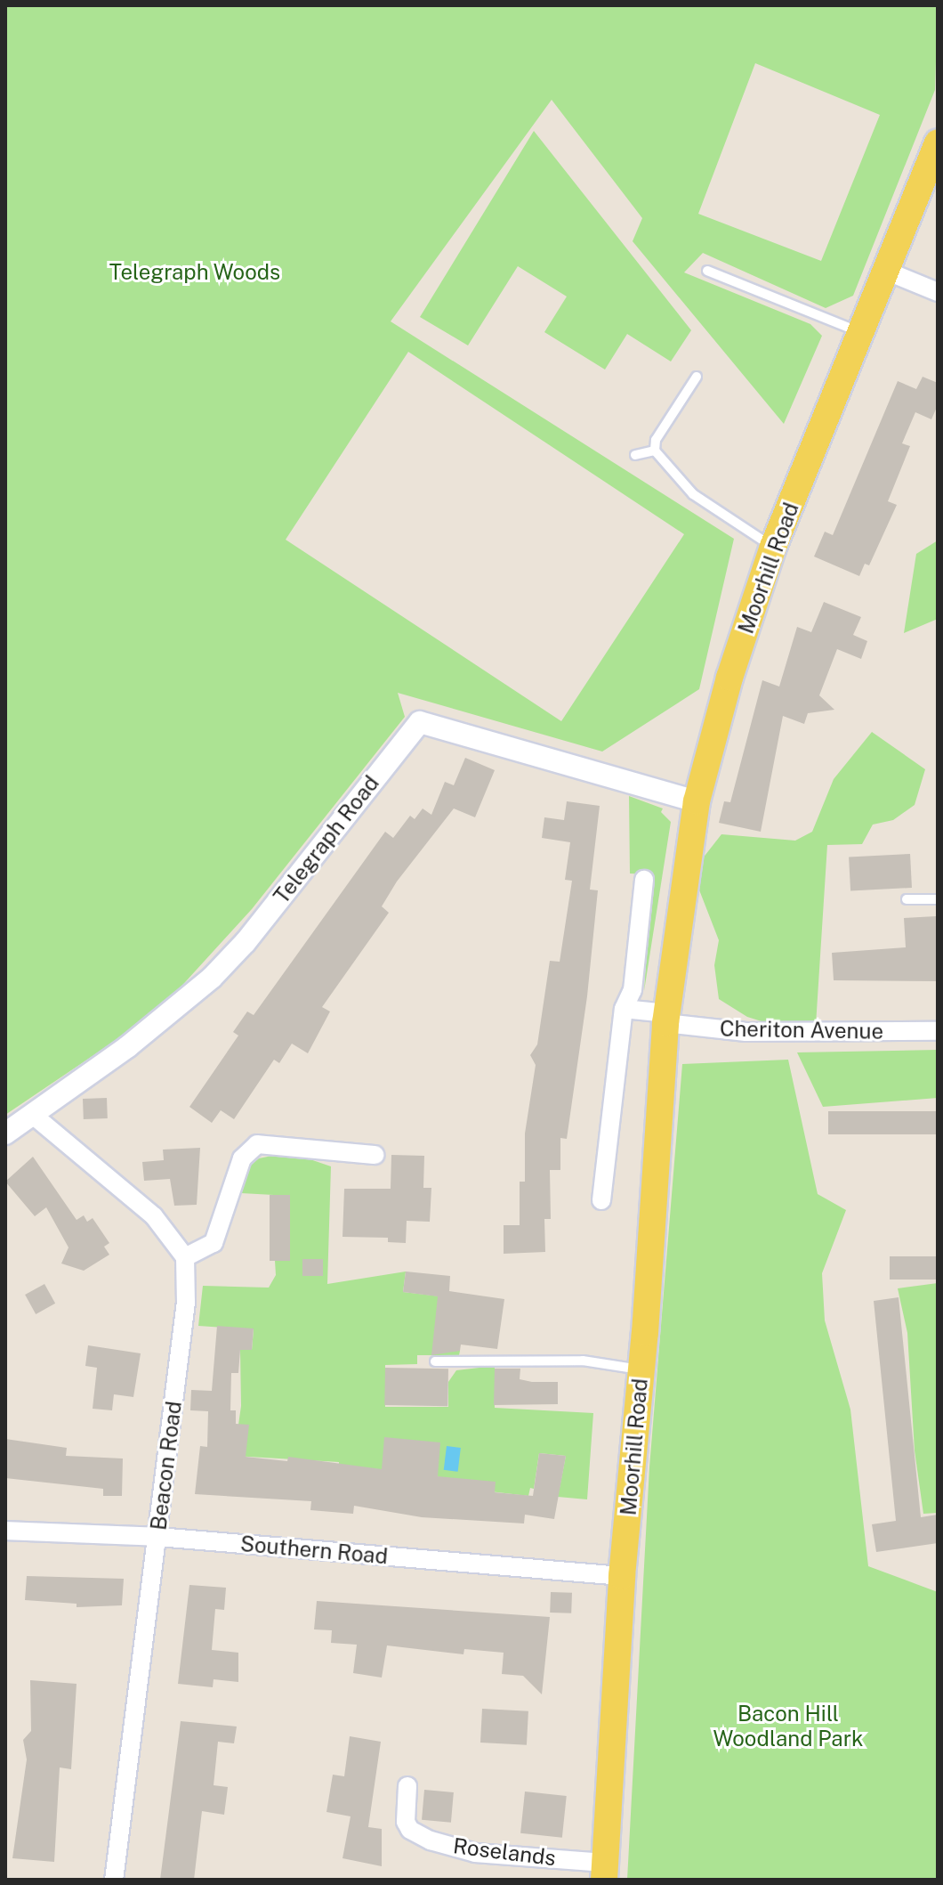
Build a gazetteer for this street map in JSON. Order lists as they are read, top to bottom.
{
  "streets": {
    "main road": ["Moorhill Road"],
    "street": [
      "Telegraph Road",
      "Cheriton Avenue",
      "Beacon Road",
      "Southern Road",
      "Roselands"
    ]
  },
  "crossings": [
    ["Moorhill Road", "Telegraph Road"],
    ["Moorhill Road", "Cheriton Avenue"],
    ["Moorhill Road", "Southern Road"],
    ["Moorhill Road", "Roselands"],
    ["Beacon Road", "Southern Road"]
  ],
  "parks": ["Telegraph Woods", "Bacon Hill Woodland Park"]
}
